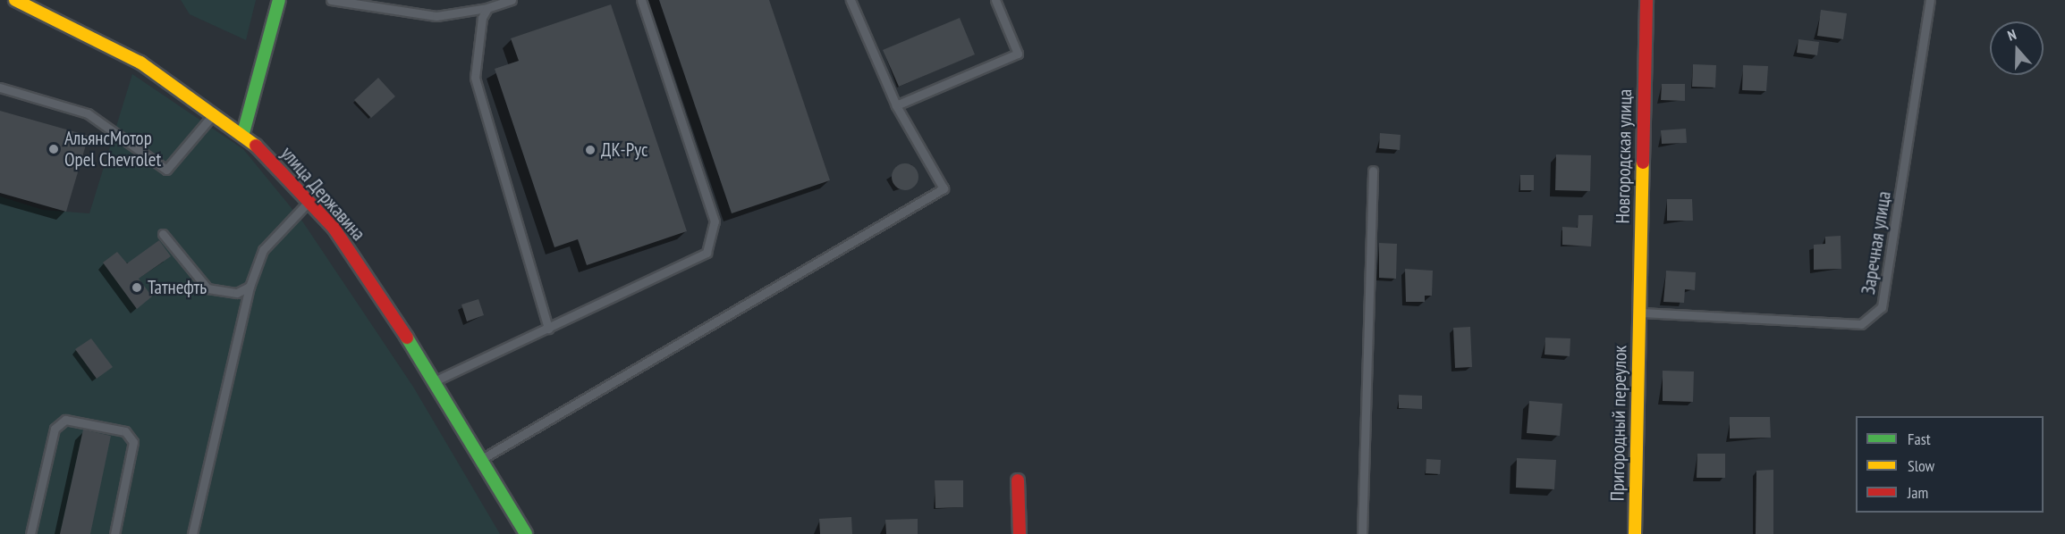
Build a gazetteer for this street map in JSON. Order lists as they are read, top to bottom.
{
  "streets": {
    "main road": ["Новгородская улица", "улица Державина", "Пригородный переулок"],
    "lane": ["Заречная улица"]
  },
  "crossings": [
    ["Новгородская улица", "Заречная улица"],
    ["Новгородская улица", "Пригородный переулок"],
    ["Заречная улица", "Пригородный переулок"]
  ],
  "places": ["АльянсМотор Opel Chevrolet", "ДК-Рус", "Татнефть"],
  "legend": ["Fast", "Slow", "Jam"],
  "north": "top"
}
